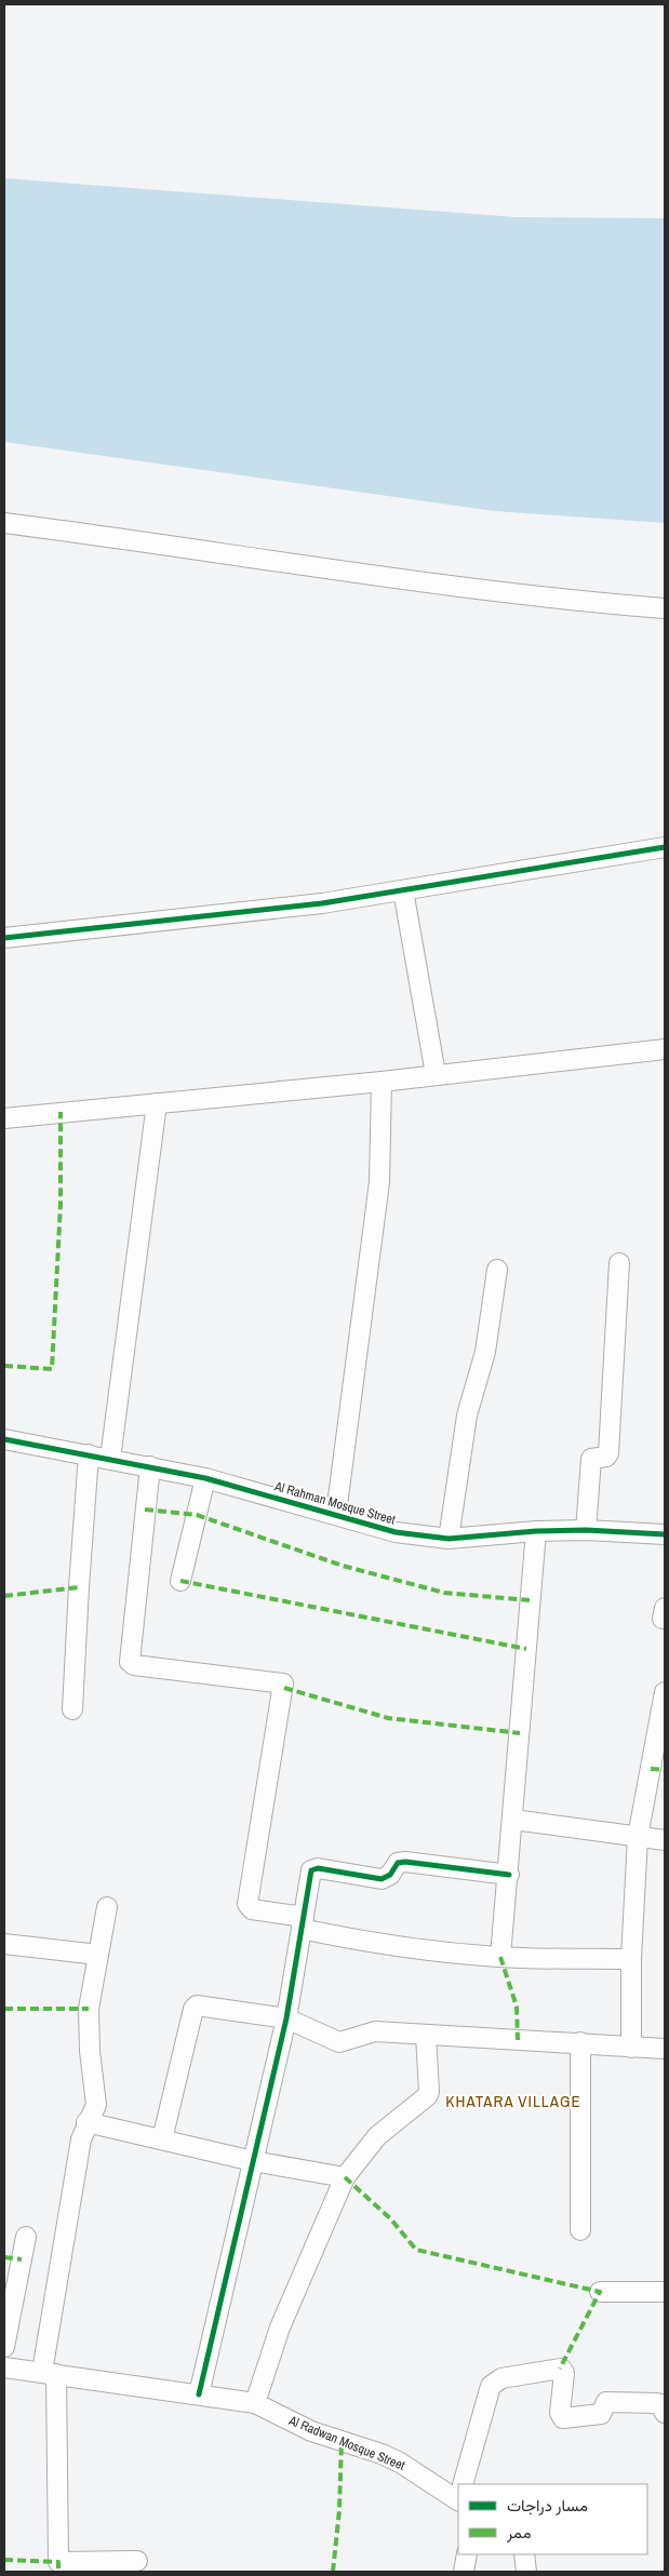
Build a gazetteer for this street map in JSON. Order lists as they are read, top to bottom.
{
  "streets": {
    "street": ["Al Rahman Mosque Street", "Al Radwan Mosque Street"]
  },
  "districts": ["KHATARA VILLAGE"],
  "legend": ["مسار دراجات", "ممر"]
}
